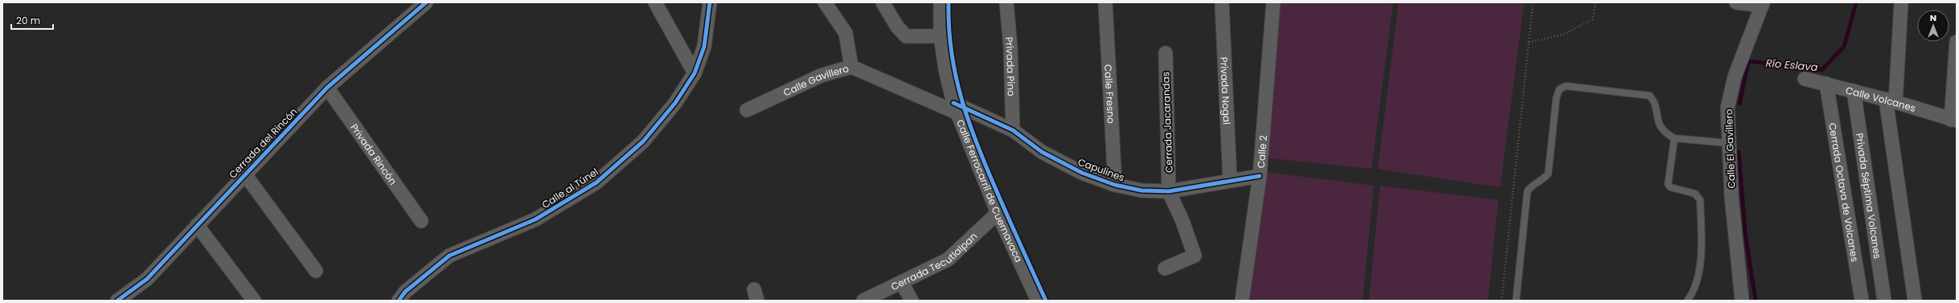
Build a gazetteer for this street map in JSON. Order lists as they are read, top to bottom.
{
  "streets": {
    "street": [
      "Privada Pino",
      "Calle Gavillero",
      "Privada Nogal",
      "Calle Fresno",
      "Calle Volcanes",
      "Cerrada Jacarandas",
      "Cerrada del Rincón",
      "Calle El Gavillero",
      "Calle 2",
      "Privada Rincón",
      "Capulines",
      "Calle al Túnel",
      "Calle Ferrocarril de Cuernavaca",
      "Cerrada Octava de Volcanes",
      "Privada Séptima Volcanes",
      "Cerrada Tecutlalpan"
    ]
  },
  "crossings": [
    ["Privada Pino", "Capulines"],
    ["Calle Gavillero", "Capulines"],
    ["Calle Gavillero", "Calle Ferrocarril de Cuernavaca"],
    ["Privada Nogal", "Capulines"],
    ["Calle Fresno", "Capulines"],
    ["Calle Volcanes", "Cerrada Octava de Volcanes"],
    ["Calle Volcanes", "Privada Séptima Volcanes"],
    ["Cerrada Jacarandas", "Capulines"],
    ["Cerrada del Rincón", "Privada Rincón"],
    ["Calle 2", "Capulines"],
    ["Capulines", "Calle Ferrocarril de Cuernavaca"],
    ["Calle Ferrocarril de Cuernavaca", "Cerrada Tecutlalpan"]
  ],
  "water": ["Río Eslava"],
  "scale_bar": "20 m",
  "north": "top"
}
